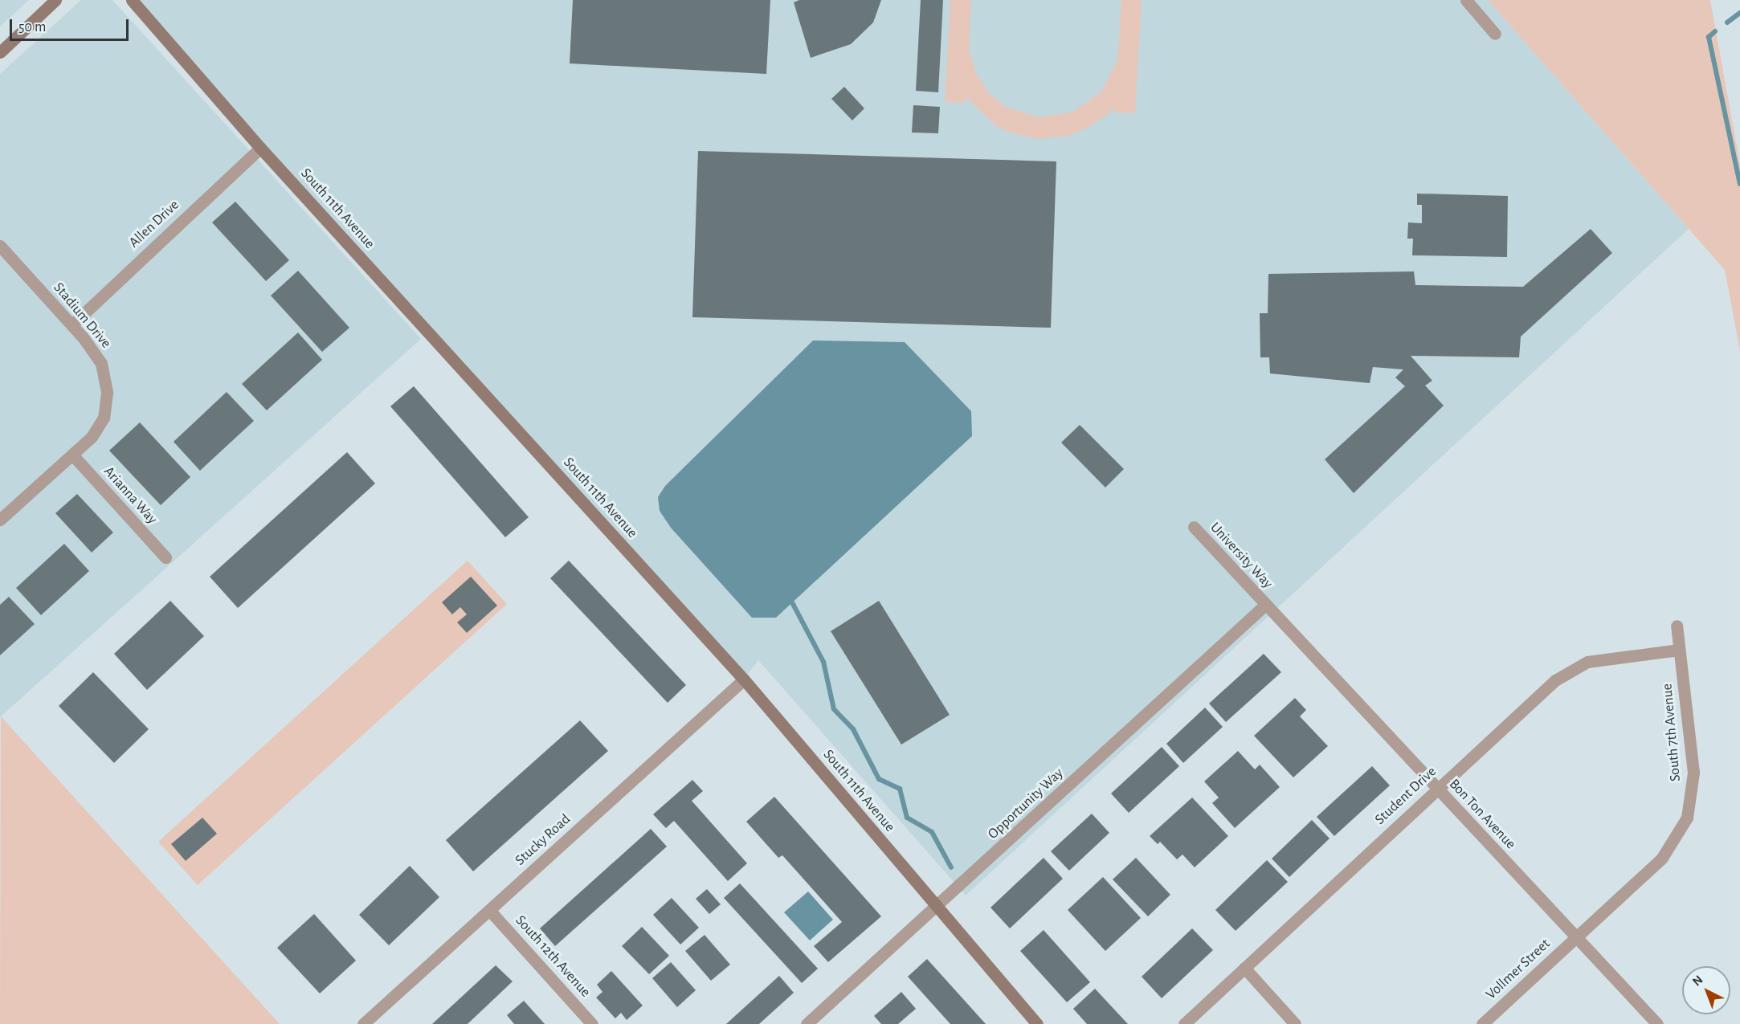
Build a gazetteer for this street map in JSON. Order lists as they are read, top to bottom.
{
  "streets": {
    "street": [
      "South 11th Avenue",
      "Allen Drive",
      "Stadium Drive",
      "Arianna Way",
      "University Way",
      "South 7th Avenue",
      "Student Drive",
      "Opportunity Way",
      "Bon Ton Avenue",
      "Stucky Road",
      "South 12th Avenue",
      "Vollmer Street"
    ]
  },
  "crossings": [
    ["South 11th Avenue", "Allen Drive"],
    ["South 11th Avenue", "Opportunity Way"],
    ["South 11th Avenue", "Stucky Road"],
    ["Allen Drive", "Stadium Drive"],
    ["Stadium Drive", "Arianna Way"],
    ["University Way", "Opportunity Way"],
    ["University Way", "Bon Ton Avenue"],
    ["South 7th Avenue", "Student Drive"],
    ["South 7th Avenue", "Bon Ton Avenue"],
    ["South 7th Avenue", "Vollmer Street"],
    ["Student Drive", "Bon Ton Avenue"],
    ["Opportunity Way", "Bon Ton Avenue"],
    ["Bon Ton Avenue", "Vollmer Street"],
    ["Stucky Road", "South 12th Avenue"]
  ],
  "scale_bar": "50 m",
  "north": "top left"
}
